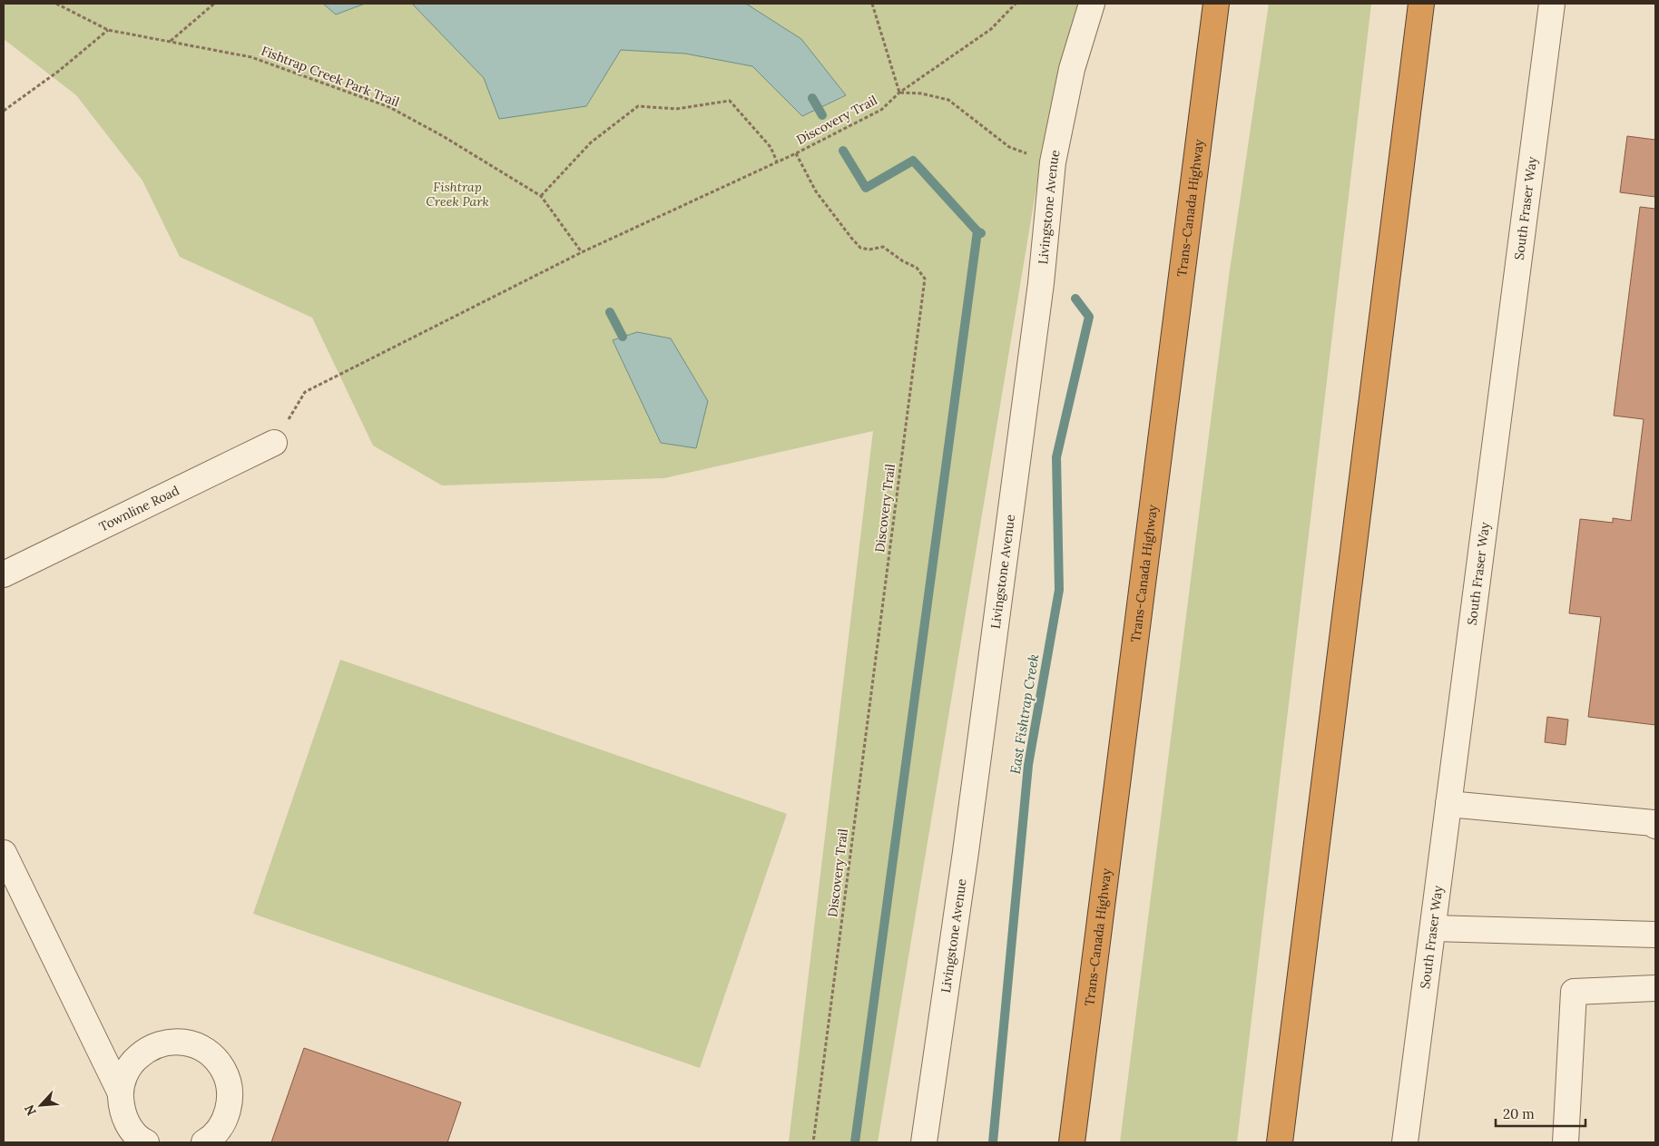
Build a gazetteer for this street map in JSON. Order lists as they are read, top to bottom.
{
  "streets": {
    "highway": ["Trans-Canada Highway"],
    "street": ["Livingstone Avenue", "South Fraser Way", "Townline Road"],
    "path": ["Fishtrap Creek Park Trail", "Discovery Trail"]
  },
  "water": ["East Fishtrap Creek"],
  "parks": ["Fishtrap Creek Park"],
  "scale_bar": "20 m",
  "north": "bottom left"
}
